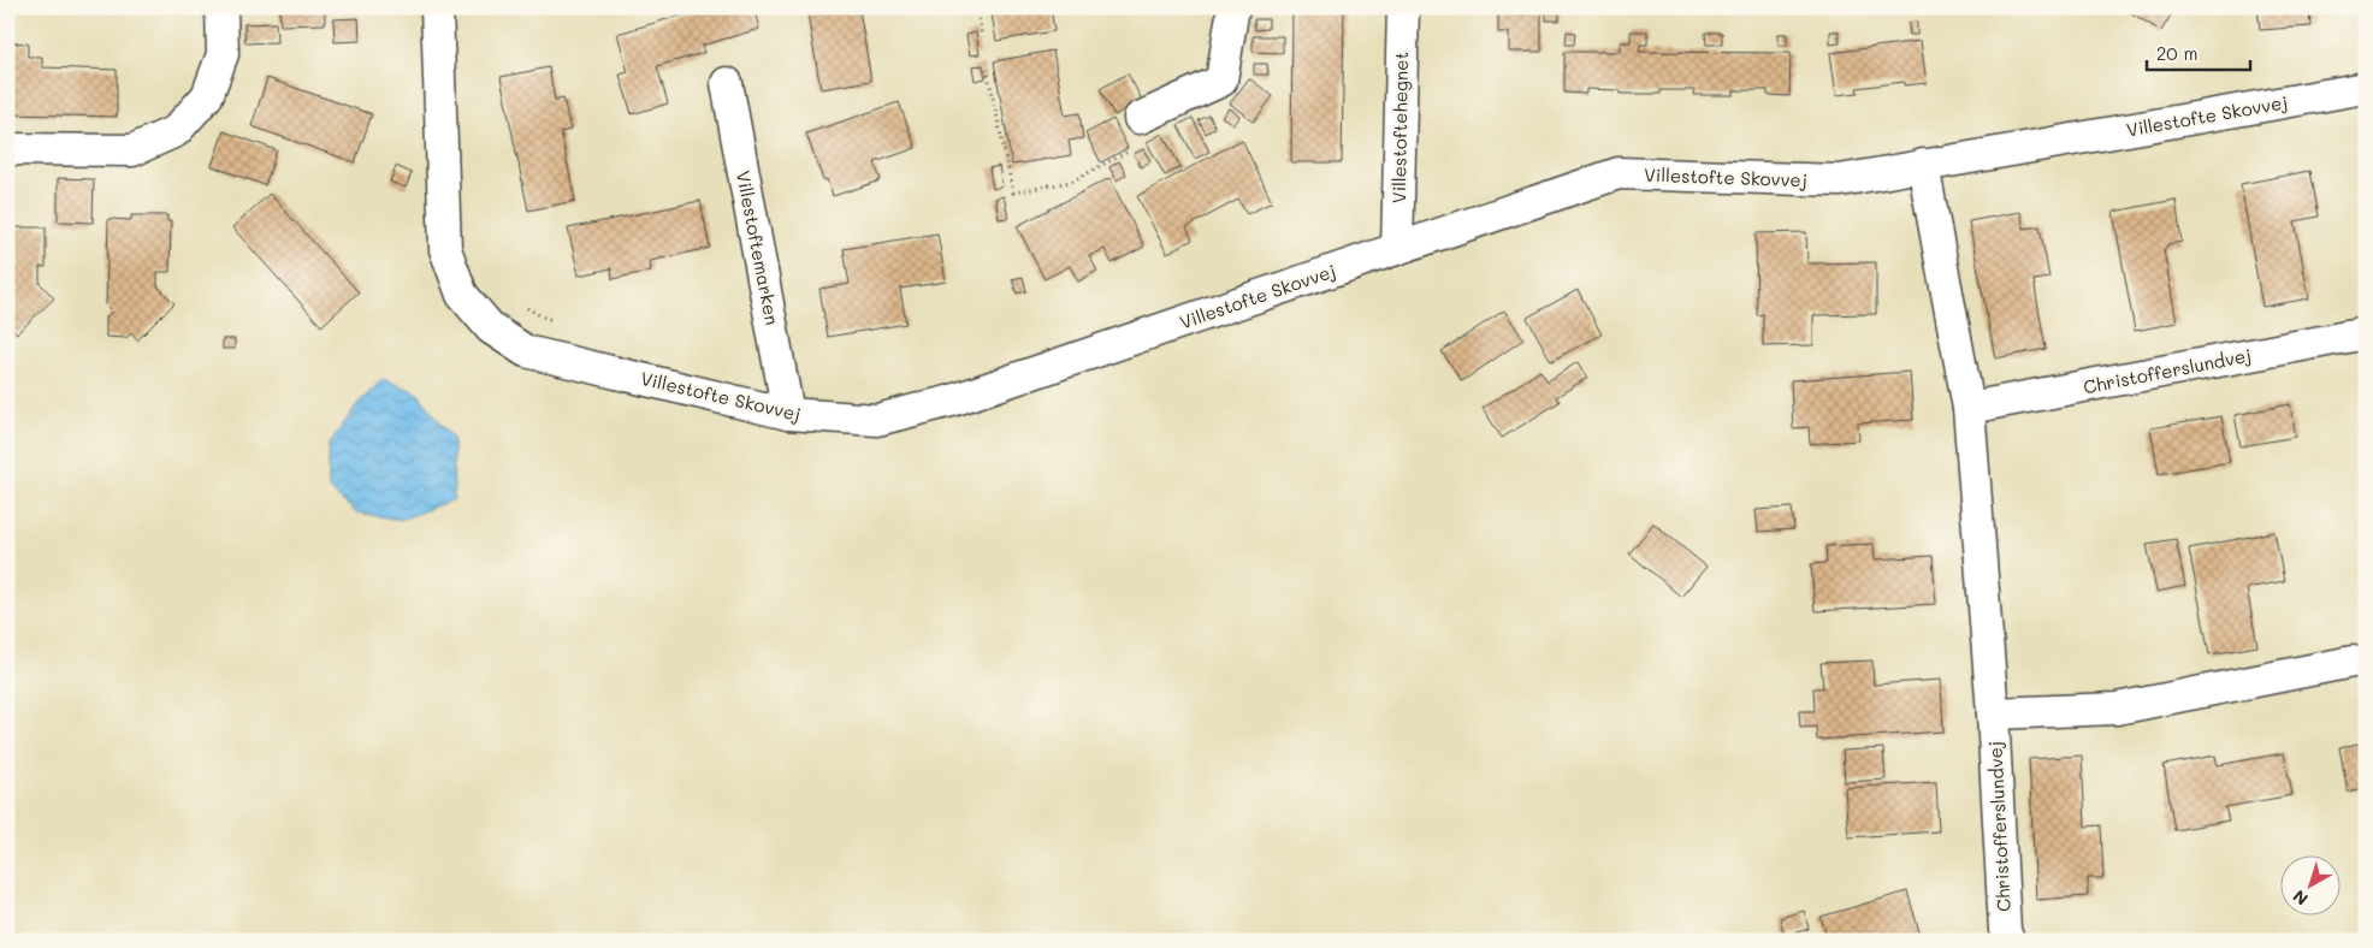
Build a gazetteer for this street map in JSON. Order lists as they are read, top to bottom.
{
  "streets": {
    "street": [
      "Villestofte Skovvej",
      "Villestoftehegnet",
      "Villestoftemarken",
      "Christofferslundvej"
    ]
  },
  "crossings": [
    ["Villestofte Skovvej", "Villestoftehegnet"],
    ["Villestofte Skovvej", "Villestoftemarken"],
    ["Villestofte Skovvej", "Christofferslundvej"]
  ],
  "scale_bar": "20 m",
  "north": "bottom left"
}
